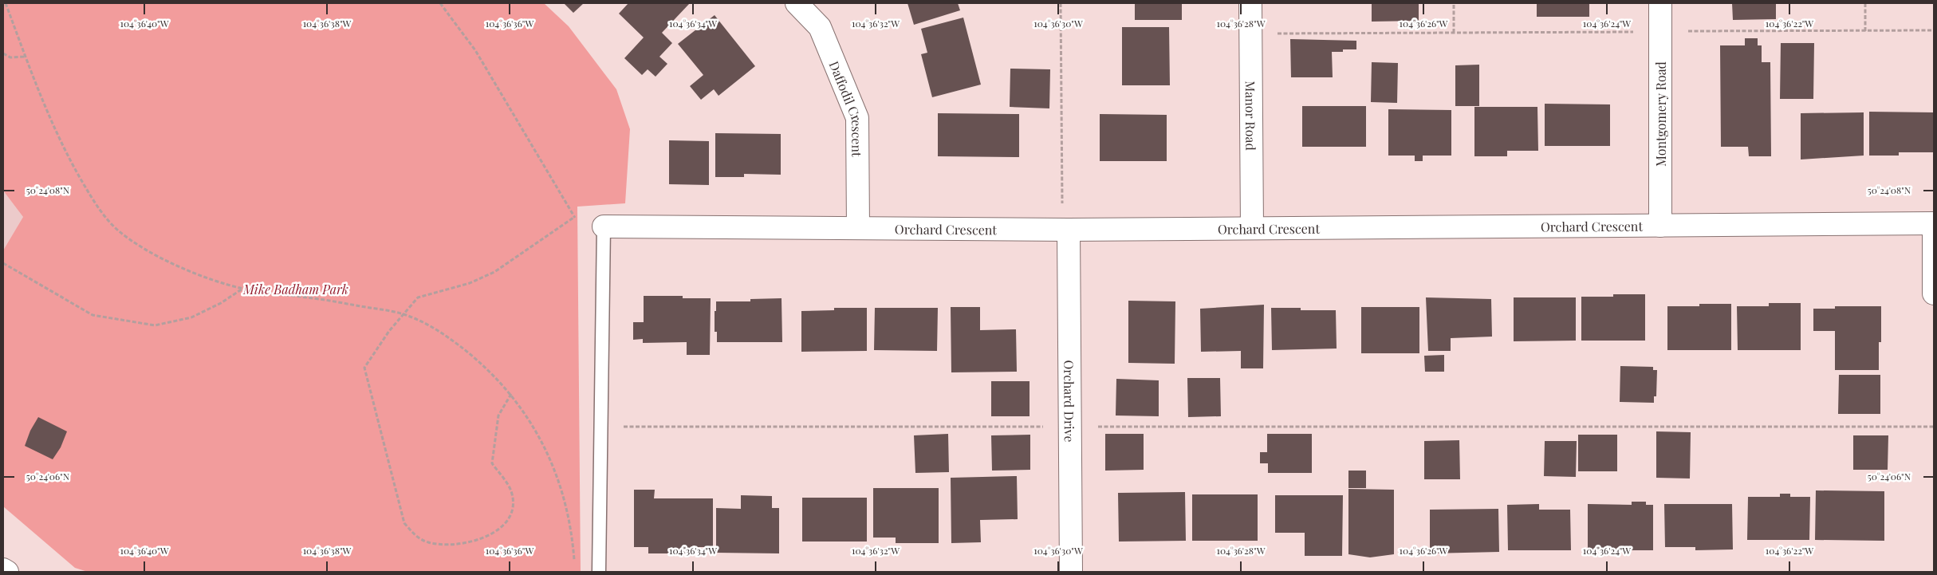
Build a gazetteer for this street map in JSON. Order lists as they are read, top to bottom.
{
  "streets": {
    "street": [
      "Daffodil Crescent",
      "Montgomery Road",
      "Manor Road",
      "Orchard Crescent",
      "Orchard Drive"
    ]
  },
  "crossings": [
    ["Daffodil Crescent", "Orchard Crescent"],
    ["Montgomery Road", "Orchard Crescent"],
    ["Manor Road", "Orchard Crescent"],
    ["Orchard Crescent", "Orchard Drive"]
  ],
  "parks": ["Mike Badham Park"],
  "coordinates": [
    "104°36'40\"W",
    "104°36'38\"W",
    "104°36'36\"W",
    "104°36'34\"W",
    "104°36'32\"W",
    "104°36'30\"W",
    "104°36'28\"W",
    "104°36'26\"W",
    "104°36'24\"W",
    "104°36'22\"W",
    "50°24'08\"N",
    "50°24'06\"N"
  ]
}
